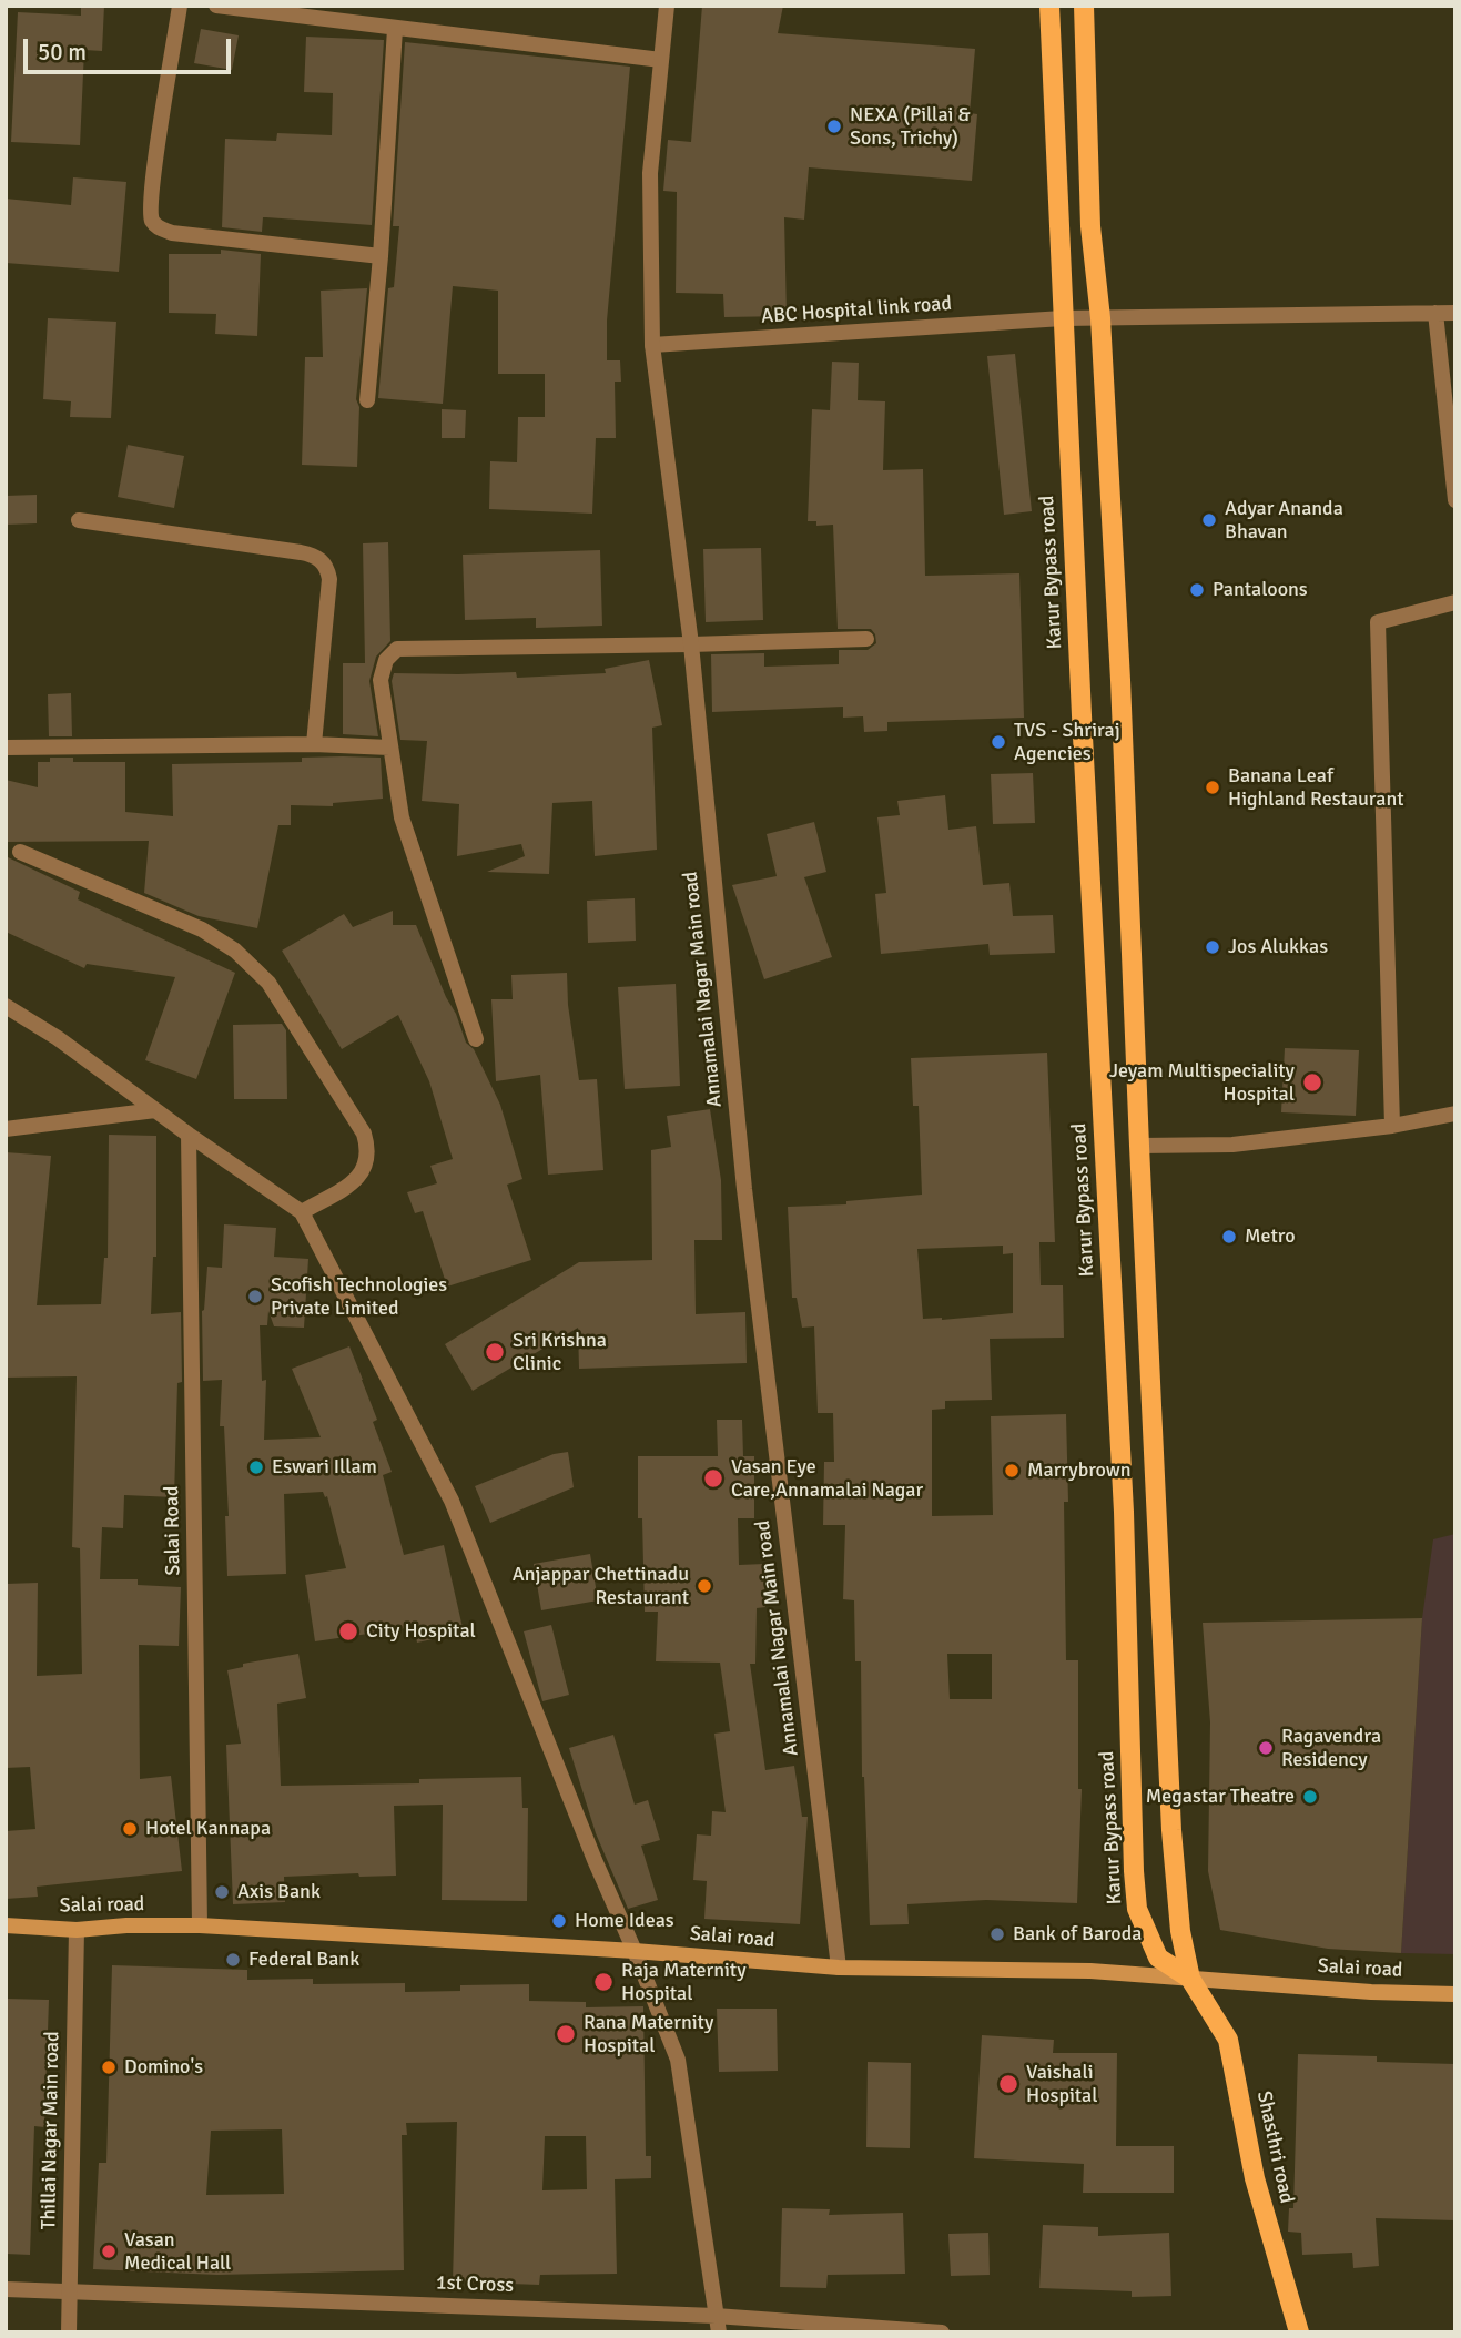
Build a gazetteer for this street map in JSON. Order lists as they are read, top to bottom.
{
  "streets": {
    "main road": ["Karur Bypass road", "Salai road", "Shasthri road"],
    "street": [
      "ABC Hospital link road",
      "Annamalai Nagar Main road",
      "Salai Road",
      "Thillai Nagar Main road",
      "1st Cross"
    ]
  },
  "crossings": [
    ["ABC Hospital link road", "Karur Bypass road"],
    ["ABC Hospital link road", "Annamalai Nagar Main road"],
    ["Karur Bypass road", "Salai road"],
    ["Karur Bypass road", "Shasthri road"],
    ["Annamalai Nagar Main road", "Salai road"],
    ["Salai Road", "Salai road"],
    ["Salai road", "Thillai Nagar Main road"],
    ["Salai road", "Shasthri road"],
    ["Thillai Nagar Main road", "1st Cross"]
  ],
  "places": [
    "NEXA (Pillai & Sons, Trichy)",
    "Adyar Ananda Bhavan",
    "Pantaloons",
    "TVS - Shriraj Agencies",
    "Banana Leaf Highland Restaurant",
    "Jos Alukkas",
    "Jeyam Multispeciality Hospital",
    "Metro",
    "Scofish Technologies Private Limited",
    "Sri Krishna Clinic",
    "Eswari Illam",
    "Marrybrown",
    "Vasan Eye Care,Annamalai Nagar",
    "Anjappar Chettinadu Restaurant",
    "City Hospital",
    "Ragavendra Residency",
    "Megastar Theatre",
    "Hotel Kannapa",
    "Axis Bank",
    "Home Ideas",
    "Bank of Baroda",
    "Federal Bank",
    "Raja Maternity Hospital",
    "Rana Maternity Hospital",
    "Domino's",
    "Vaishali Hospital",
    "Vasan Medical Hall"
  ],
  "scale_bar": "50 m"
}
